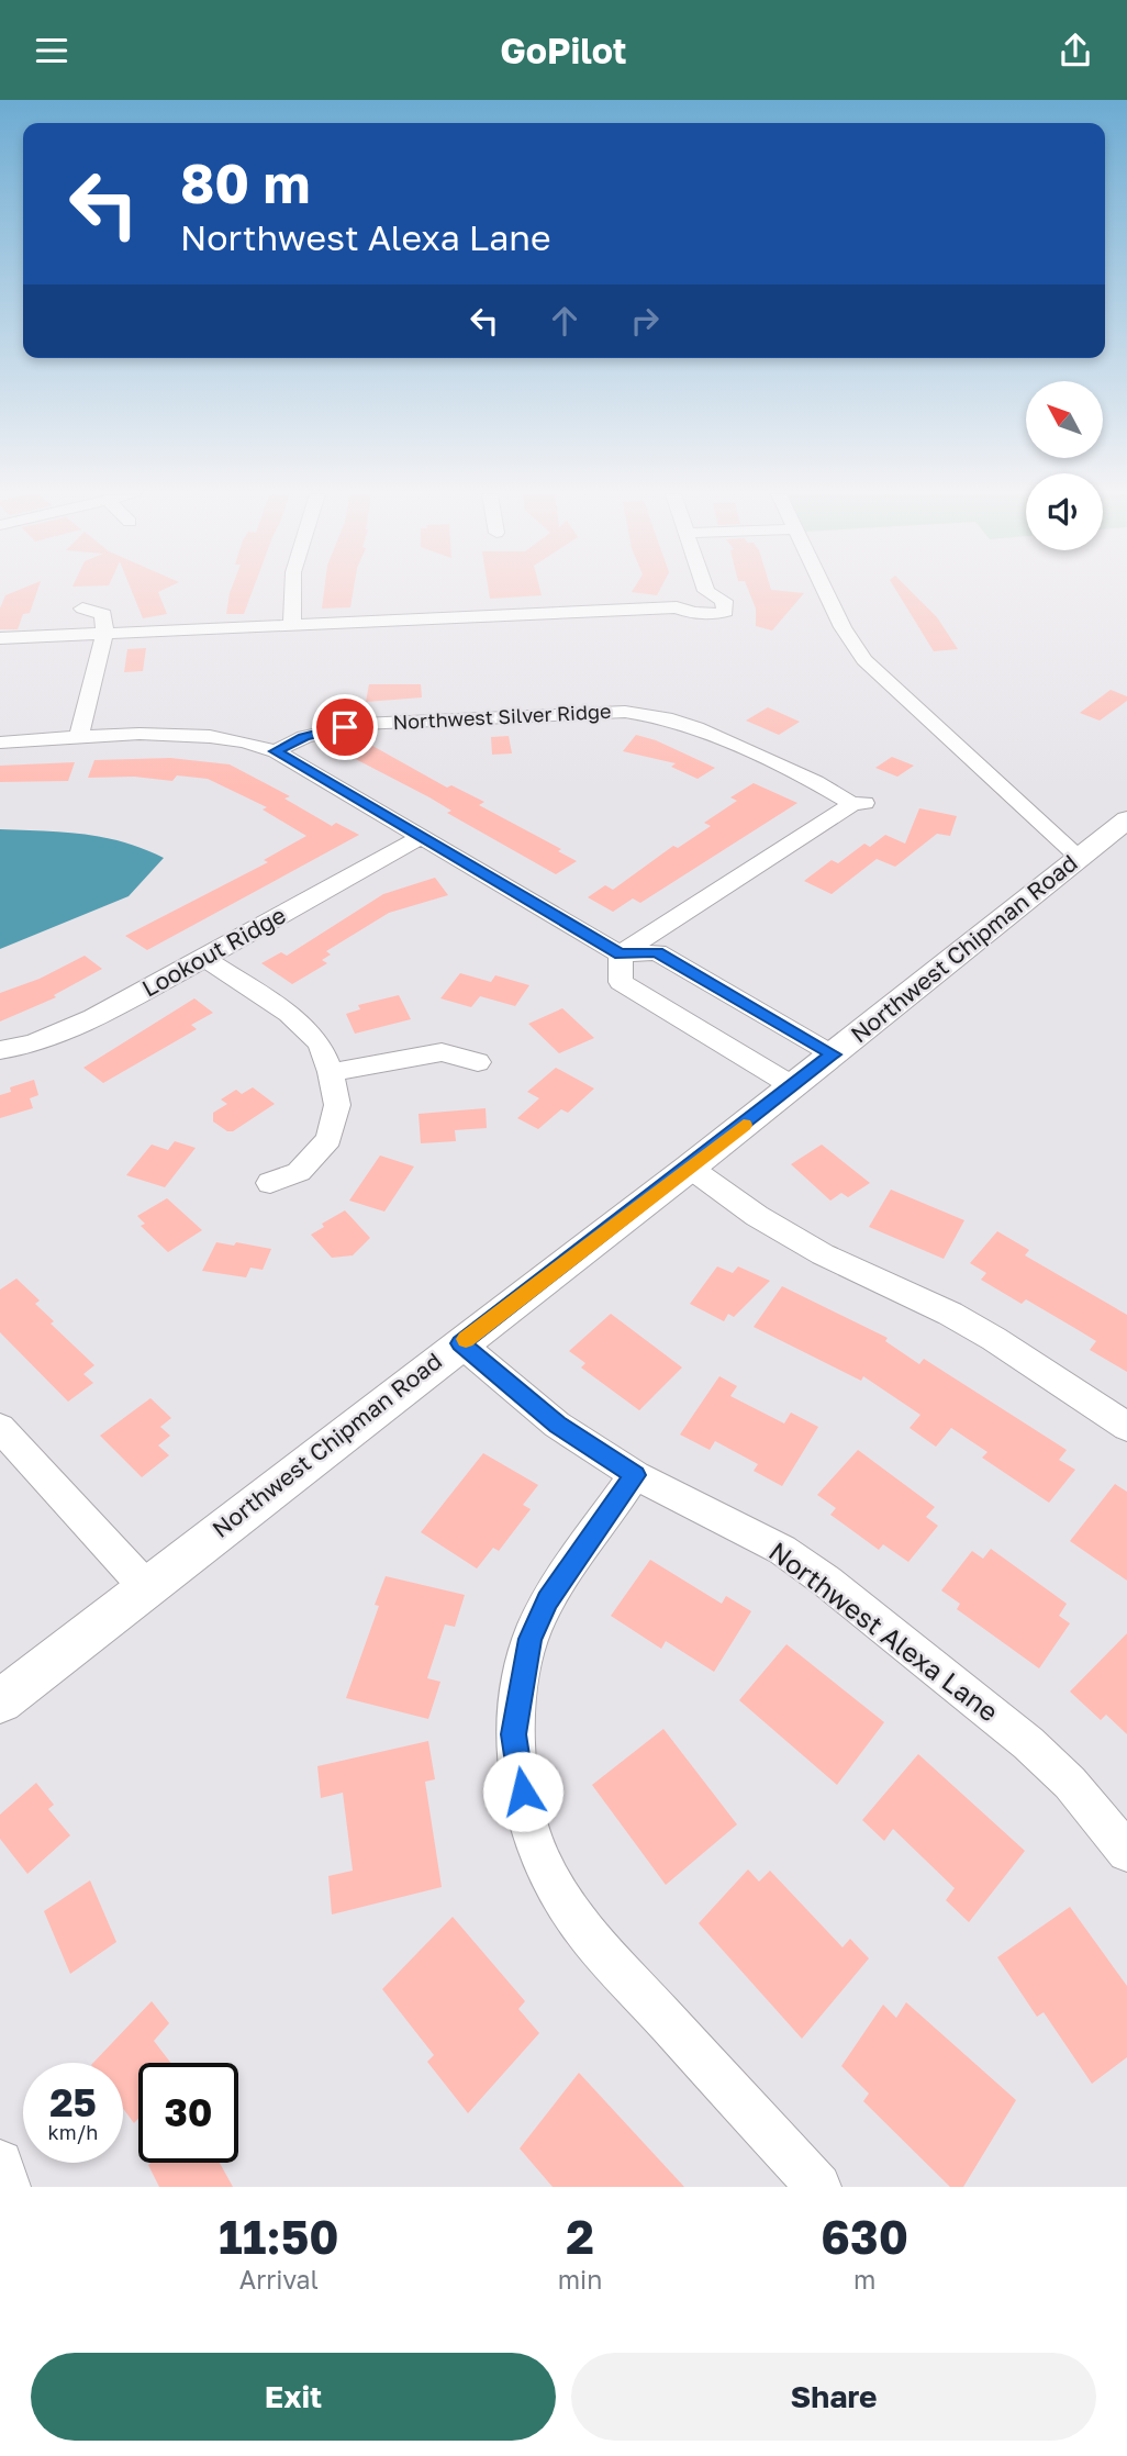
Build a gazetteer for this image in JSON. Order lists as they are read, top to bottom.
{
  "streets": {
    "main road": ["Northwest Chipman Road"],
    "street": ["Northwest Silver Ridge", "Lookout Ridge", "Northwest Alexa Lane"]
  },
  "crossings": [
    ["Northwest Chipman Road", "Northwest Alexa Lane"]
  ],
  "north": "top left",
  "page": {
    "header": "GoPilot",
    "turn": ["80 m", "Northwest Alexa Lane"],
    "speed": "25 km/h",
    "limit": "30",
    "eta": [
      "11:50",
      "Arrival",
      "2",
      "min",
      "630",
      "m"
    ],
    "buttons": ["Exit", "Share"]
  }
}
